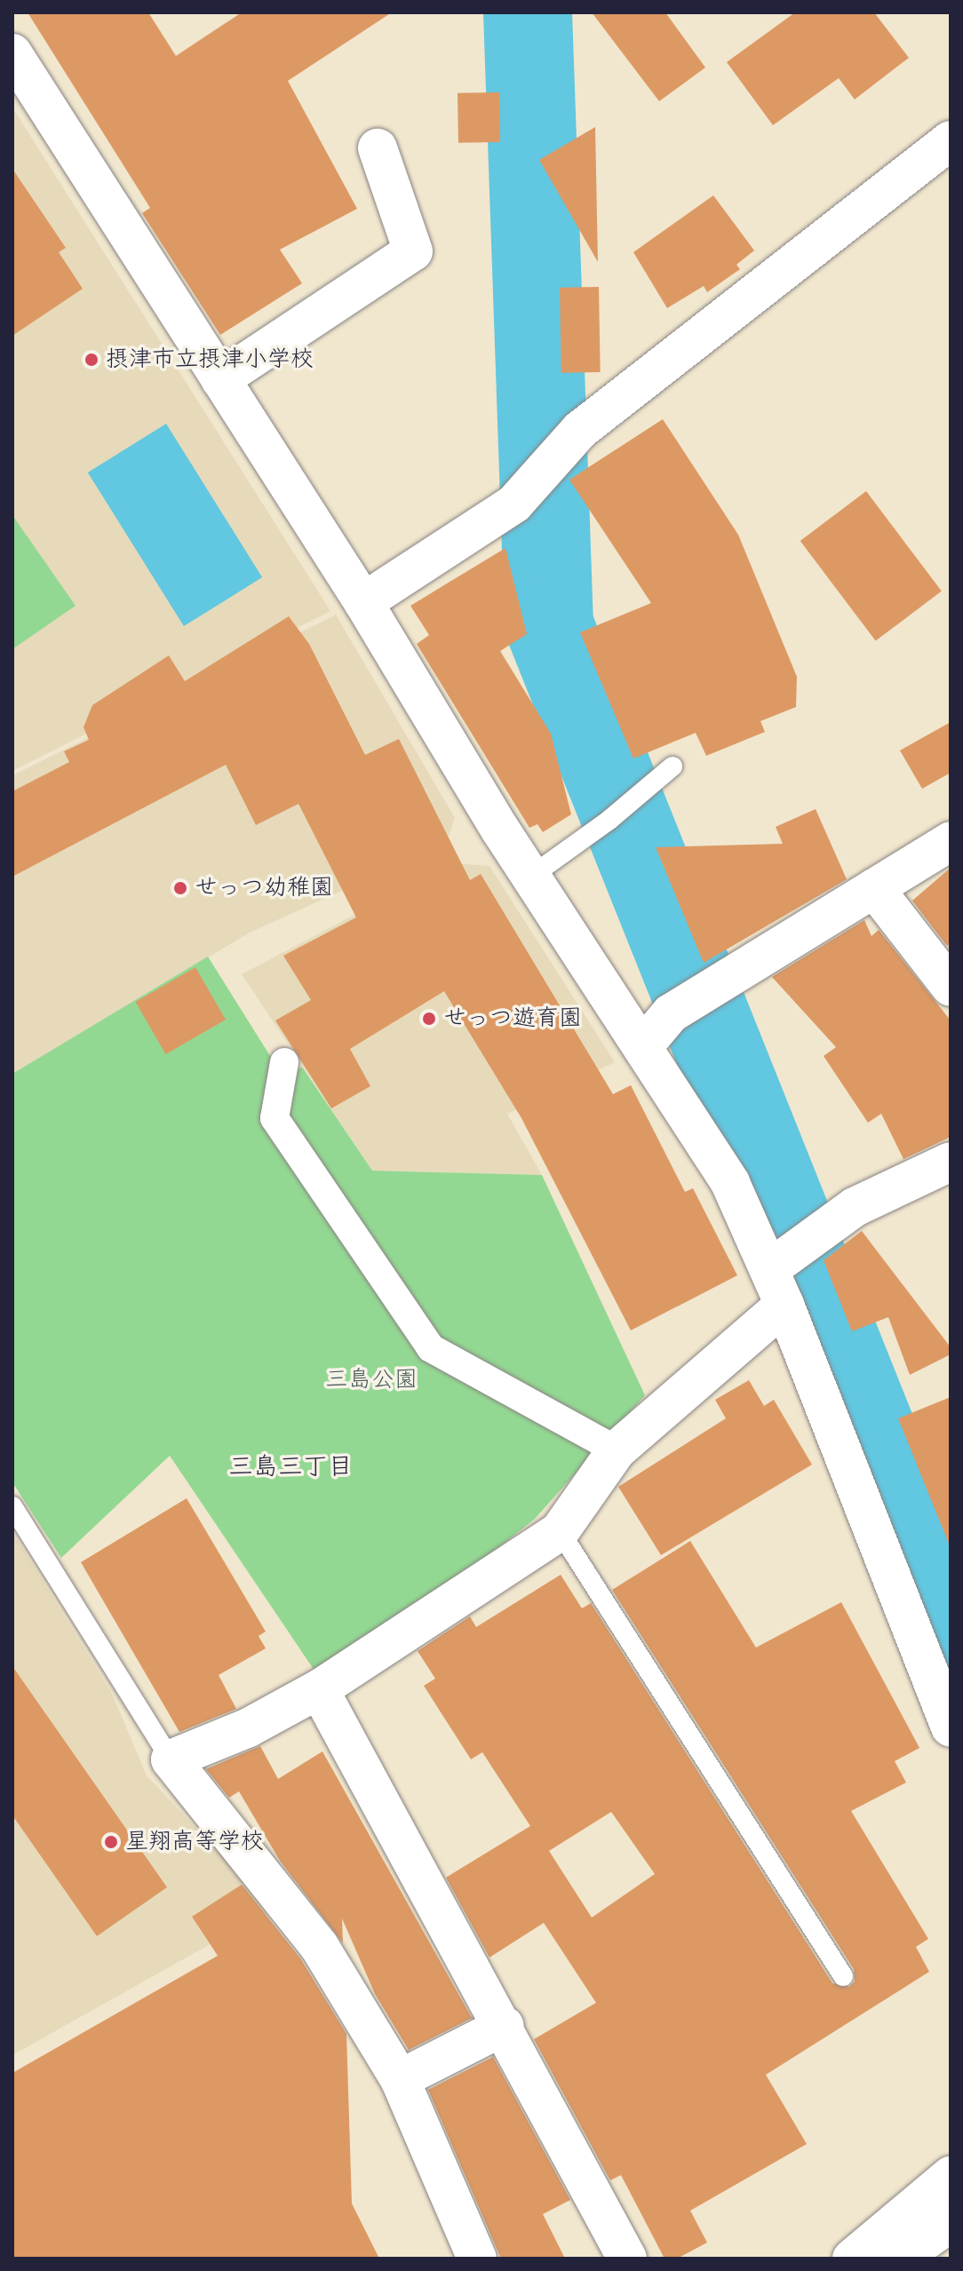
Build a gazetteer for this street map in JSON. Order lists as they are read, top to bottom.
{
  "districts": ["三島三丁目"],
  "parks": ["三島公園"],
  "places": [
    "摂津市立摂津小学校",
    "せっつ幼稚園",
    "せっつ遊育園",
    "星翔高等学校"
  ]
}
